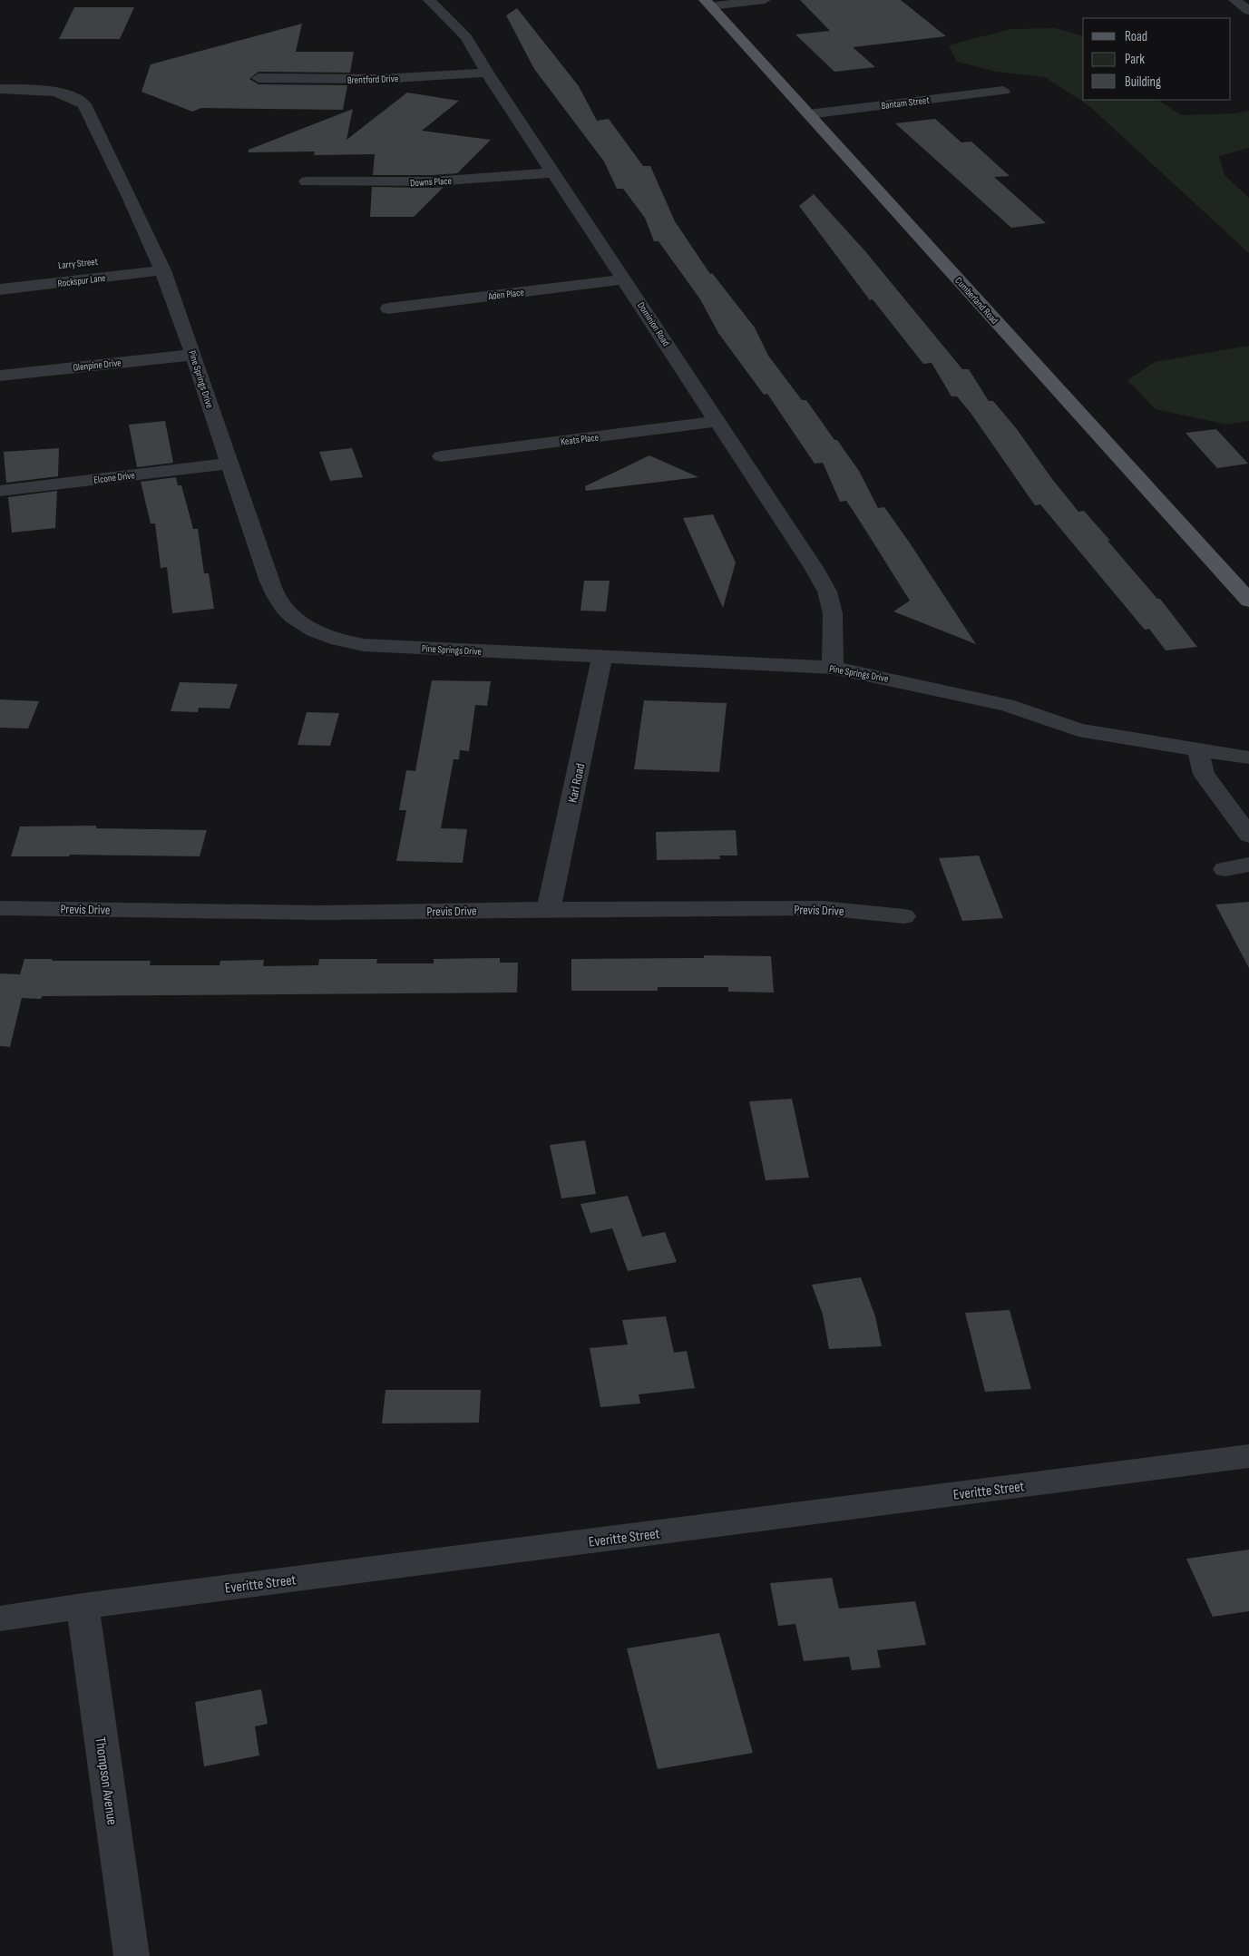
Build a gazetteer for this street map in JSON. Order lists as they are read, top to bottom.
{
  "streets": {
    "main road": ["Cumberland Road"],
    "street": [
      "Brentford Drive",
      "Bantam Street",
      "Downs Place",
      "Rockspur Lane",
      "Aden Place",
      "Dominion Road",
      "Glenpine Drive",
      "Pine Springs Drive",
      "Keats Place",
      "Elcone Drive",
      "Karl Road",
      "Previs Drive",
      "Everitte Street",
      "Thompson Avenue"
    ]
  },
  "crossings": [
    ["Brentford Drive", "Dominion Road"],
    ["Bantam Street", "Cumberland Road"],
    ["Downs Place", "Dominion Road"],
    ["Rockspur Lane", "Pine Springs Drive"],
    ["Aden Place", "Dominion Road"],
    ["Dominion Road", "Pine Springs Drive"],
    ["Dominion Road", "Keats Place"],
    ["Glenpine Drive", "Pine Springs Drive"],
    ["Pine Springs Drive", "Elcone Drive"],
    ["Pine Springs Drive", "Karl Road"],
    ["Karl Road", "Previs Drive"],
    ["Everitte Street", "Thompson Avenue"]
  ],
  "legend": ["Road", "Park", "Building"]
}
